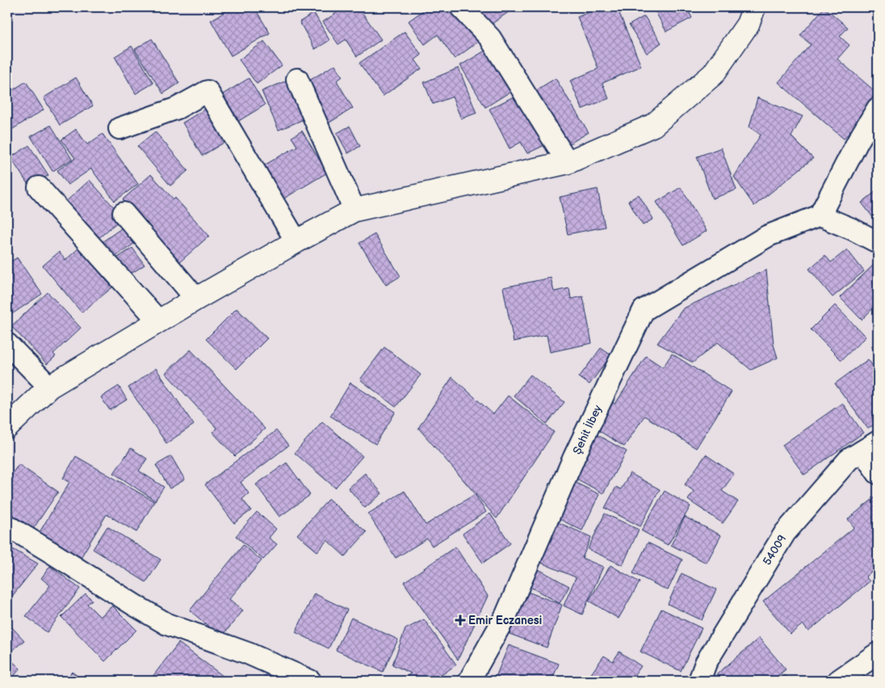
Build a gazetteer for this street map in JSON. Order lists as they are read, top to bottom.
{
  "streets": {
    "street": ["Şehit İlbey", "54009"]
  },
  "places": {
    "health": ["Emir Eczanesi"]
  }
}
